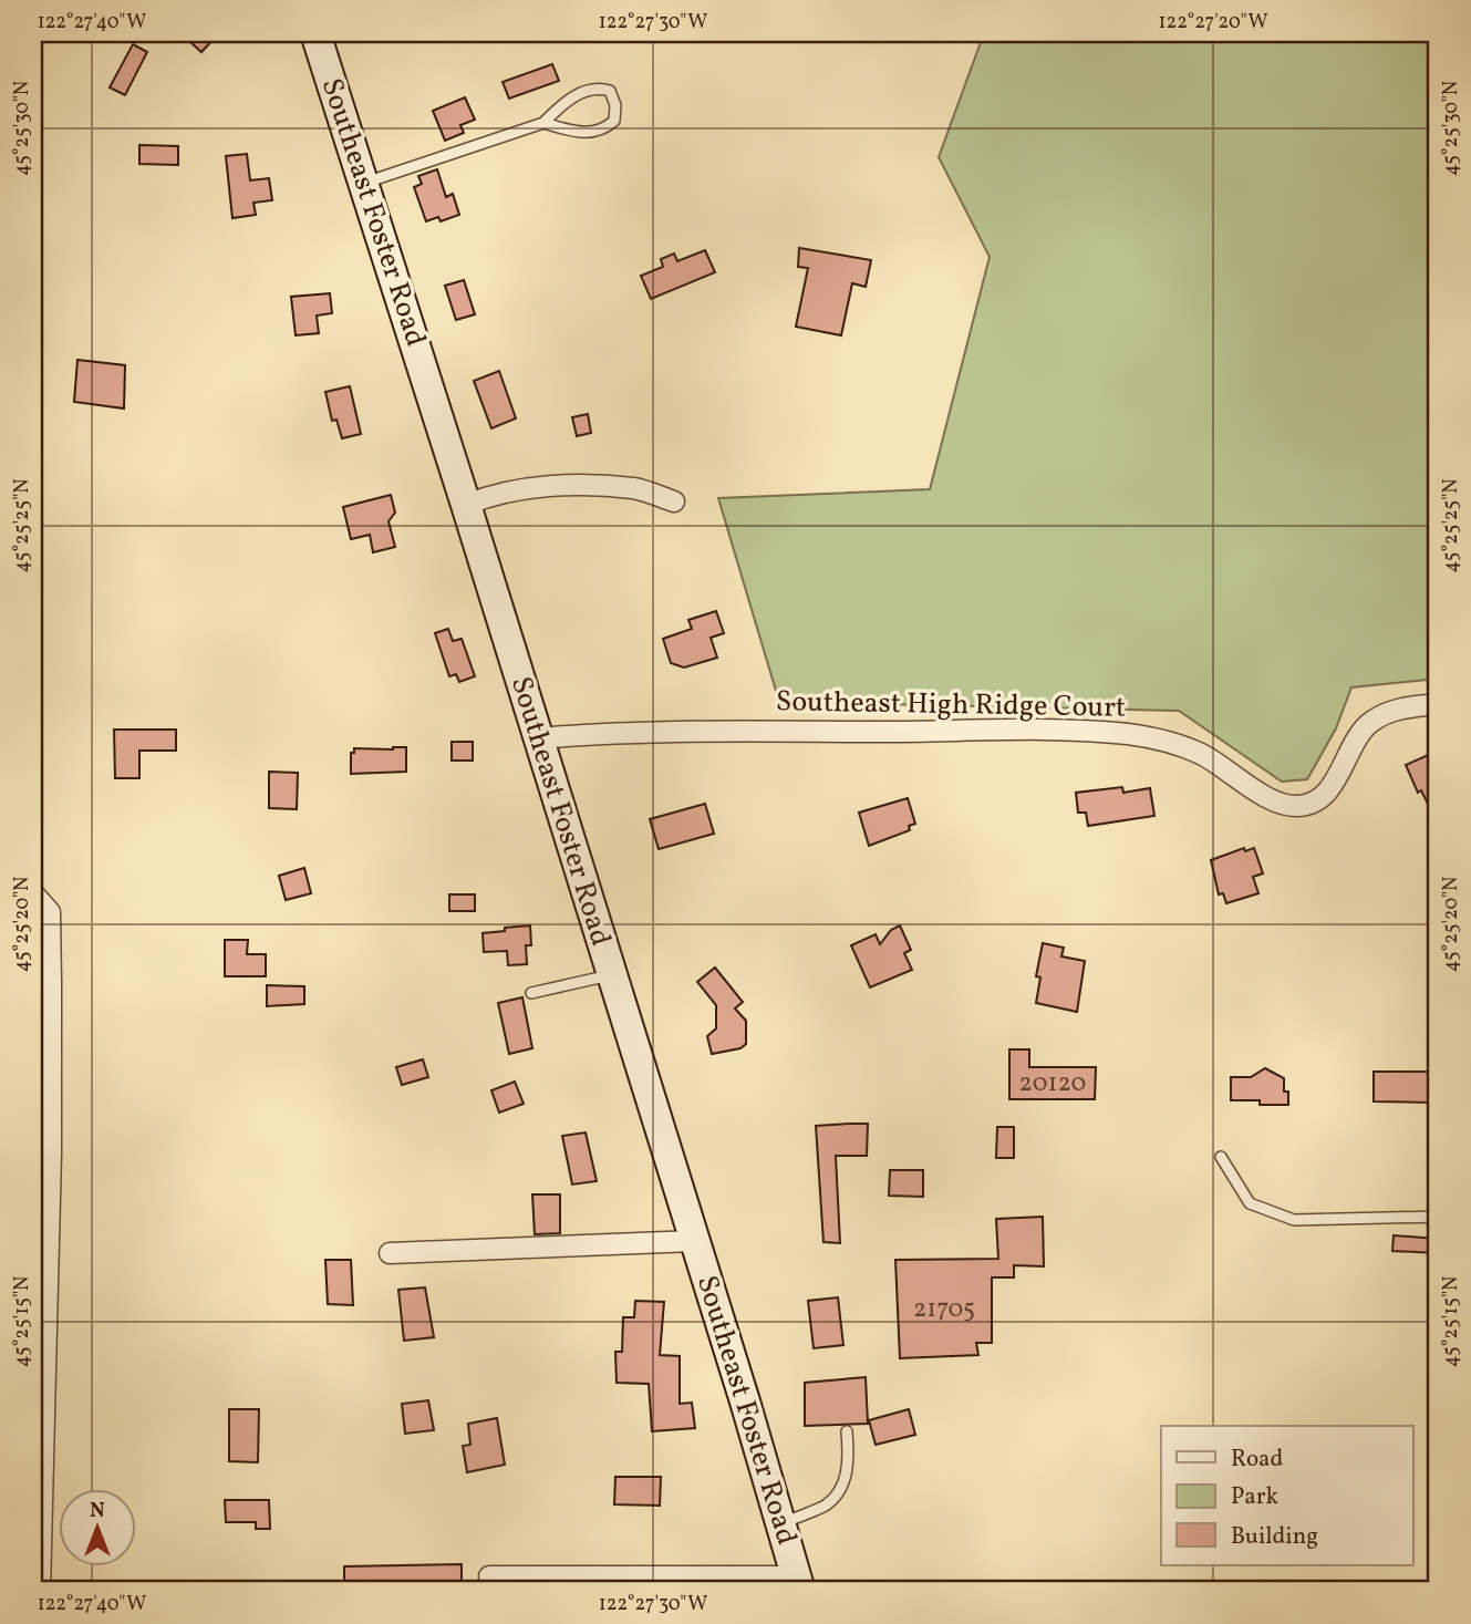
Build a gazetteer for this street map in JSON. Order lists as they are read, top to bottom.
{
  "streets": {
    "main road": ["Southeast Foster Road"],
    "street": ["Southeast High Ridge Court"]
  },
  "crossings": [
    ["Southeast Foster Road", "Southeast High Ridge Court"]
  ],
  "house_numbers": ["20120", "21705"],
  "legend": ["Road", "Park", "Building"],
  "north": "top",
  "coordinates": [
    "122°27'40\"W",
    "122°27'30\"W",
    "122°27'20\"W",
    "45°25'30\"N",
    "45°25'25\"N",
    "45°25'20\"N",
    "45°25'15\"N"
  ]
}
